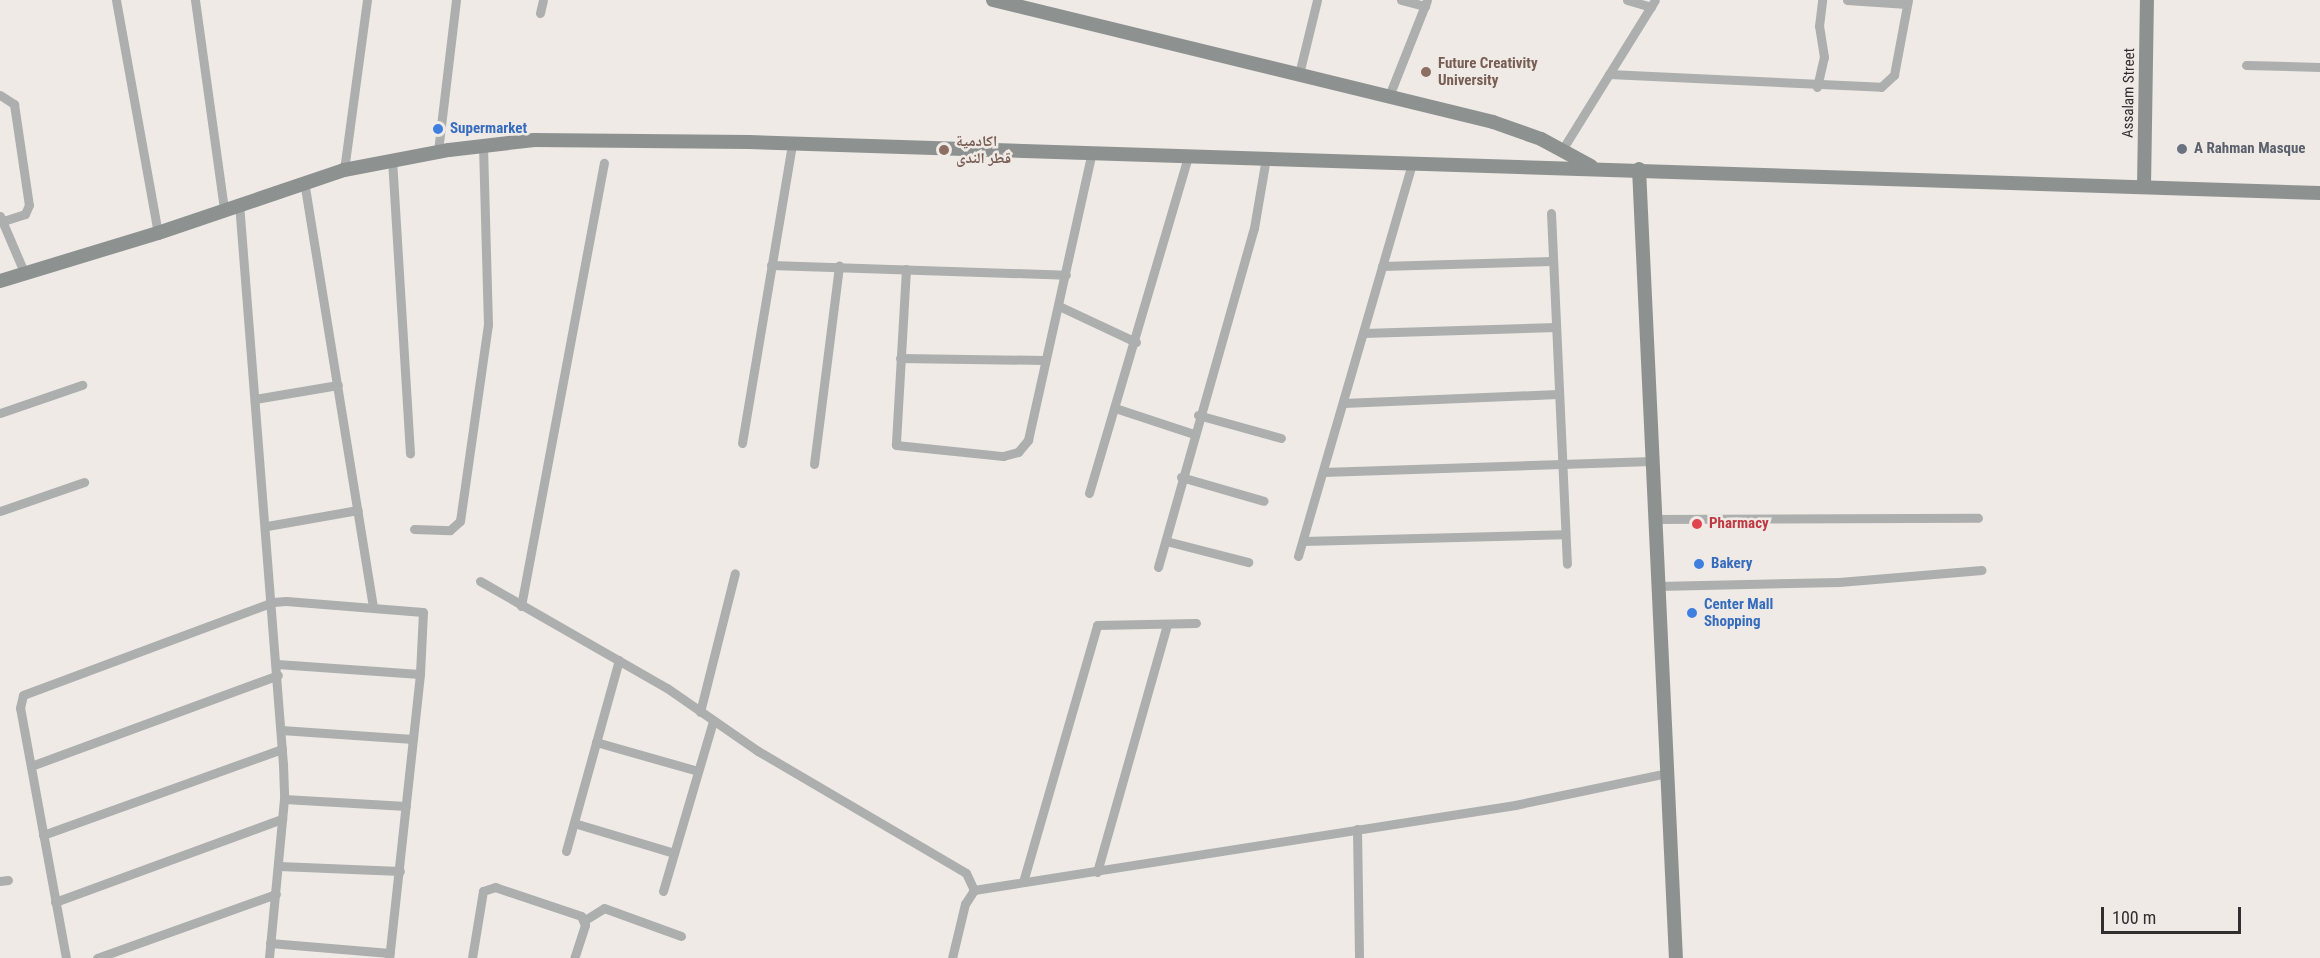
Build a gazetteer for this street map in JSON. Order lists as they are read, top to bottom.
{
  "streets": {
    "street": ["Assalam Street"]
  },
  "places": [
    "Future Creativity University",
    "Supermarket",
    "A Rahman Masque",
    "اكادمية قطر الندى",
    "Pharmacy",
    "Bakery",
    "Center Mall Shopping"
  ],
  "scale_bar": "100 m"
}
